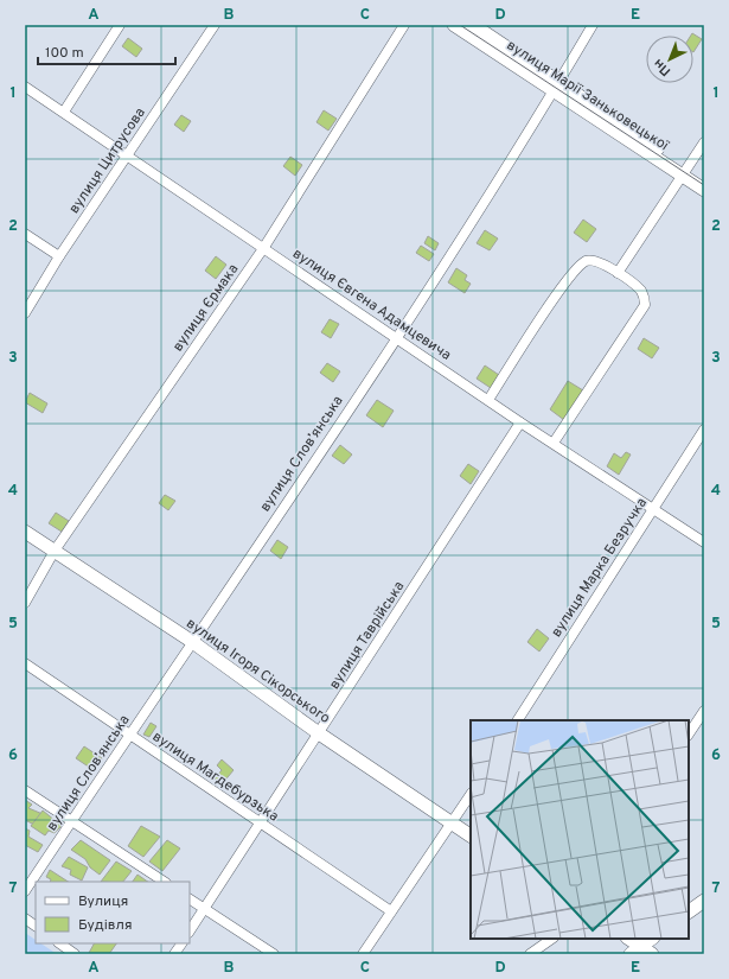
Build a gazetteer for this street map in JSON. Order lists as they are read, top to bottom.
{
  "streets": {
    "main road": ["вулиця Марії Заньковецької", "вулиця Ігоря Сікорського"],
    "street": [
      "вулиця Цитрусова",
      "вулиця Євгена Адамцевича",
      "вулиця Єрмака",
      "вулиця Слов’янська",
      "вулиця Марка Безручка",
      "вулиця Таврійська",
      "вулиця Магдебурзька"
    ]
  },
  "crossings": [
    ["вулиця Марії Заньковецької", "вулиця Слов’янська"],
    ["вулиця Цитрусова", "вулиця Євгена Адамцевича"],
    ["вулиця Євгена Адамцевича", "вулиця Єрмака"],
    ["вулиця Євгена Адамцевича", "вулиця Слов’янська"],
    ["вулиця Євгена Адамцевича", "вулиця Марка Безручка"],
    ["вулиця Євгена Адамцевича", "вулиця Таврійська"],
    ["вулиця Єрмака", "вулиця Ігоря Сікорського"],
    ["вулиця Слов’янська", "вулиця Ігоря Сікорського"],
    ["вулиця Слов’янська", "вулиця Магдебурзька"],
    ["вулиця Таврійська", "вулиця Ігоря Сікорського"],
    ["вулиця Таврійська", "вулиця Магдебурзька"]
  ],
  "legend": ["Вулиця", "Будівля"],
  "scale_bar": "100 m",
  "north": "bottom left",
  "grid": {
    "columns": [
      "A",
      "B",
      "C",
      "D",
      "E"
    ],
    "rows": [
      "1",
      "2",
      "3",
      "4",
      "5",
      "6",
      "7"
    ]
  }
}
